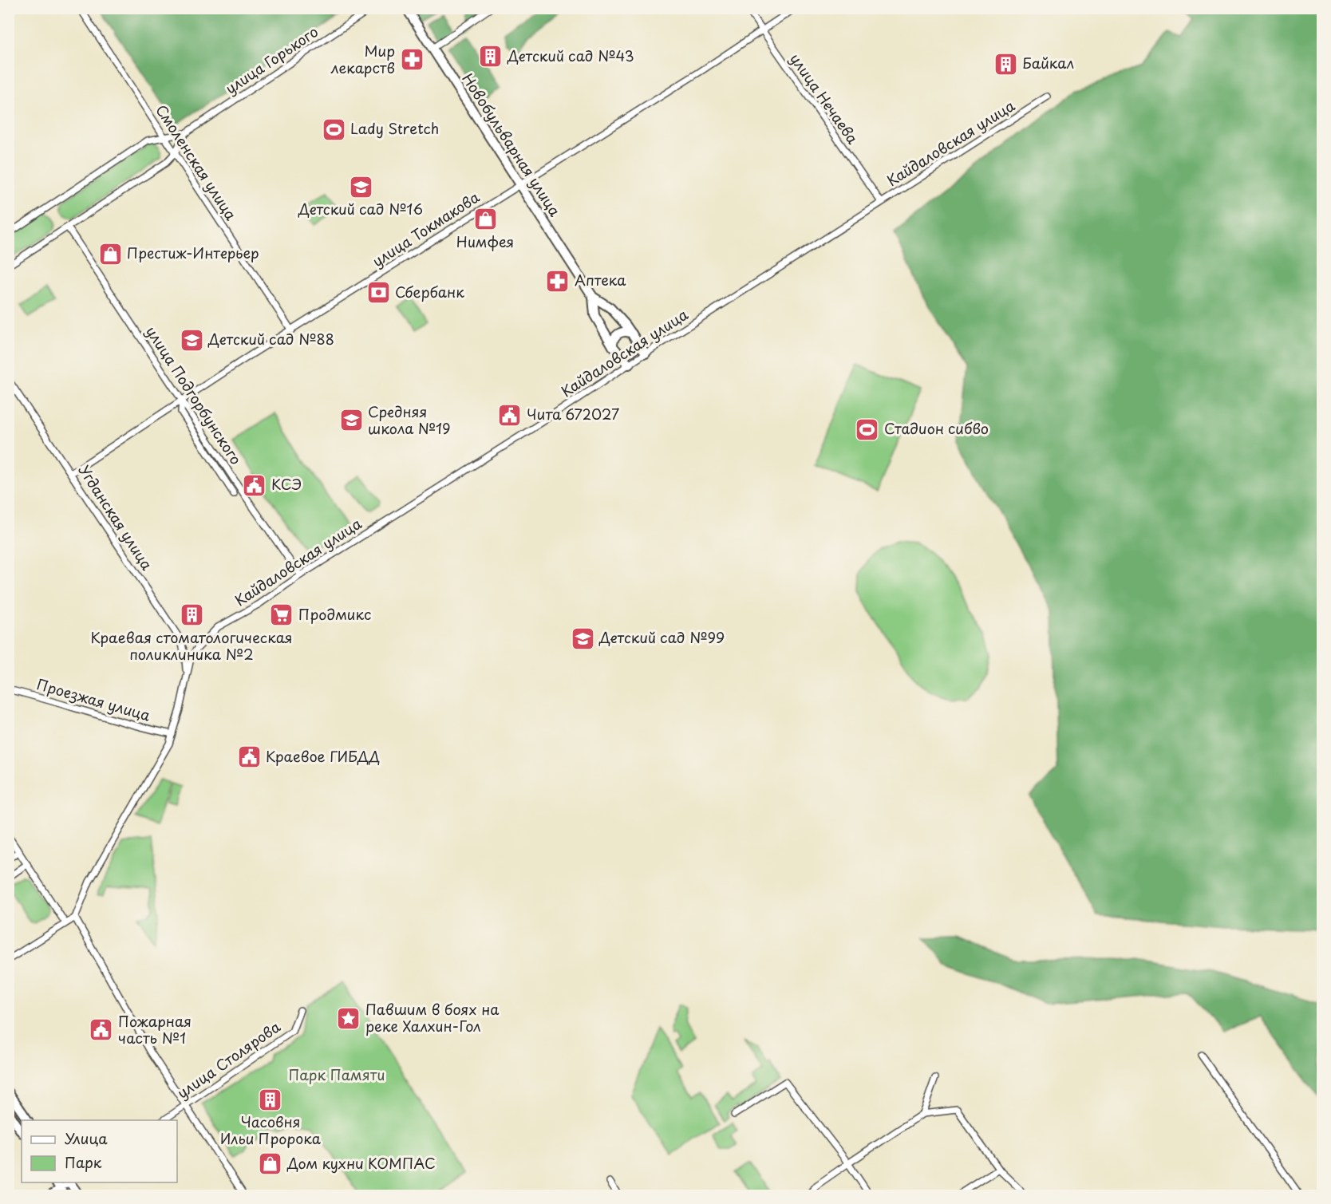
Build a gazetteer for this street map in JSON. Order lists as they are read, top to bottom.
{
  "streets": {
    "street": [
      "улица Горького",
      "улица Нечаева",
      "Кайдаловская улица",
      "Новобульварная улица",
      "Смоленская улица",
      "улица Токмакова",
      "улица Подгорбунского",
      "Угданская улица",
      "Проезжая улица",
      "улица Столярова"
    ]
  },
  "crossings": [
    ["улица Горького", "Смоленская улица"],
    ["улица Горького", "улица Подгорбунского"],
    ["улица Нечаева", "Кайдаловская улица"],
    ["улица Нечаева", "улица Токмакова"],
    ["Кайдаловская улица", "улица Подгорбунского"],
    ["Кайдаловская улица", "Угданская улица"],
    ["Новобульварная улица", "улица Токмакова"],
    ["Смоленская улица", "улица Токмакова"],
    ["улица Токмакова", "улица Подгорбунского"],
    ["улица Токмакова", "Угданская улица"]
  ],
  "parks": ["Парк Памяти"],
  "places": {
    "building": [
      "Детский сад №43",
      "Байкал",
      "Краевая стоматологическая поликлиника №2",
      "Часовня Ильи Пророка"
    ],
    "pharmacy": ["Мир лекарств", "Аптека"],
    "sports": ["Lady Stretch", "Стадион сибво"],
    "school or university": [
      "Детский сад №16",
      "Детский сад №88",
      "Средняя школа №19",
      "Детский сад №99"
    ],
    "shop": ["Нимфея", "Престиж-Интерьер", "Дом кухни КОМПАС"],
    "bank": ["Сбербанк"],
    "public building": [
      "Чита 672027",
      "КСЭ",
      "Краевое ГИБДД",
      "Пожарная часть №1"
    ],
    "supermarket": ["Продмикс"],
    "place": ["Павшим в боях на реке Халхин-Гол"]
  },
  "legend": ["Улица", "Парк"]
}
